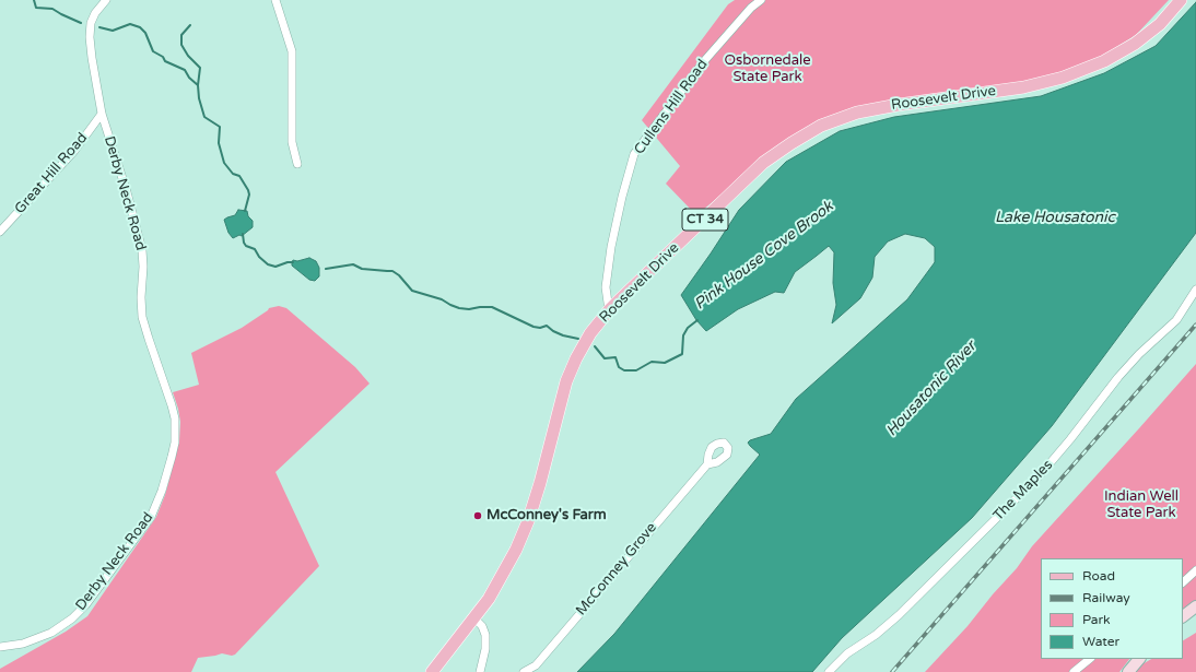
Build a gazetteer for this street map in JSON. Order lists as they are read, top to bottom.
{
  "streets": {
    "main road": ["Roosevelt Drive", "CT 34"],
    "street": [
      "Cullens Hill Road",
      "Great Hill Road",
      "Derby Neck Road",
      "The Maples",
      "McConney Grove"
    ]
  },
  "crossings": [
    ["Roosevelt Drive", "Cullens Hill Road"],
    ["Great Hill Road", "Derby Neck Road"]
  ],
  "water": ["Lake Housatonic", "Pink House Cove Brook", "Housatonic River"],
  "parks": ["Osbornedale State Park", "Indian Well State Park"],
  "places": ["McConney's Farm"],
  "legend": [
    "Road",
    "Railway",
    "Park",
    "Water"
  ]
}
